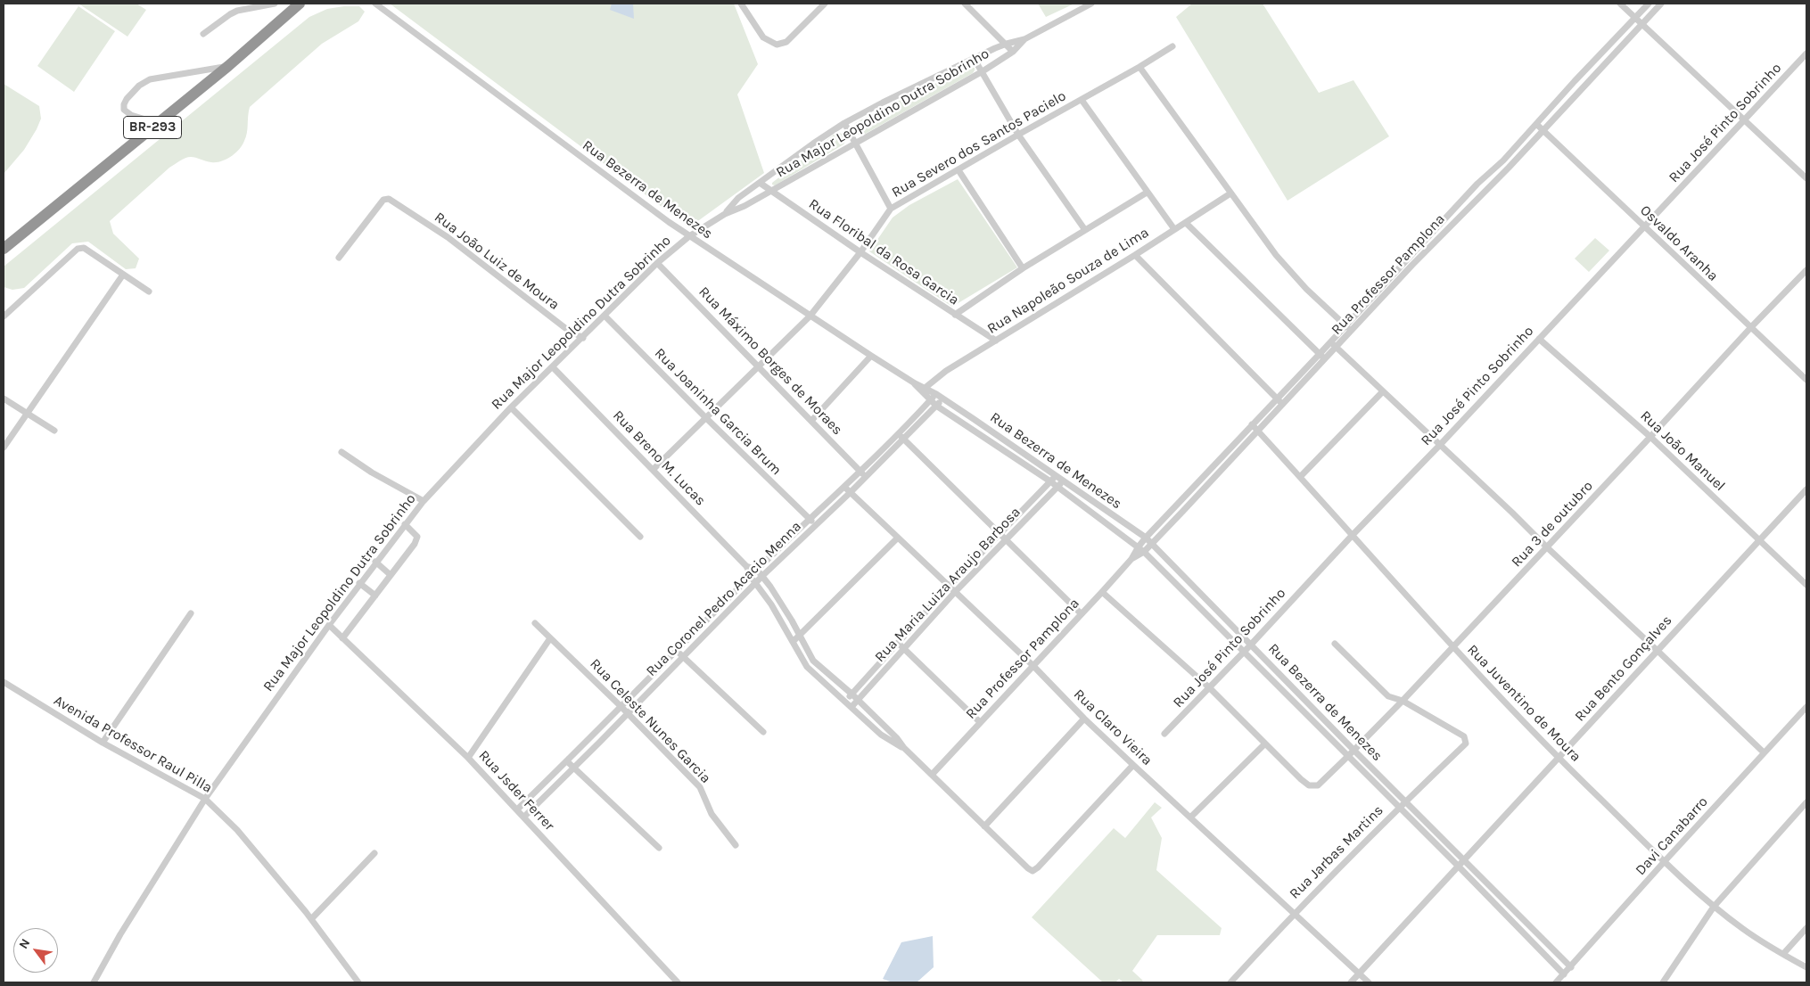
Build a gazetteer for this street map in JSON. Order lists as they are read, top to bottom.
{
  "streets": {
    "highway": ["BR-293"],
    "street": [
      "Rua Major Leopoldino Dutra Sobrinho",
      "Rua José Pinto Sobrinho",
      "Rua Severo dos Santos Pacielo",
      "Rua Bezerra de Menezes",
      "Osvaldo Aranha",
      "Rua Floribal da Rosa Garcia",
      "Rua João Luiz de Moura",
      "Rua Professor Pamplona",
      "Rua Napoleão Souza de Lima",
      "Rua Máximo Borges de Moraes",
      "Rua Joaninha Garcia Brum",
      "Rua João Manuel",
      "Rua Breno M. Lucas",
      "Rua 3 de outubro",
      "Rua Maria Luiza Araujo Barbosa",
      "Rua Coronel Pedro Acacio Menna",
      "Rua Bento Gonçalves",
      "Rua Juventino de Moura",
      "Rua Celeste Nunes Garcia",
      "Rua Claro Vieira",
      "Avenida Professor Raul Pilla",
      "Rua Jsder Ferrer",
      "Davi Canabarro",
      "Rua Jarbas Martins"
    ]
  },
  "crossings": [
    ["Rua Major Leopoldino Dutra Sobrinho", "Rua Bezerra de Menezes"],
    ["Rua Major Leopoldino Dutra Sobrinho", "Rua Floribal da Rosa Garcia"],
    ["Rua Major Leopoldino Dutra Sobrinho", "Rua João Luiz de Moura"],
    ["Rua Major Leopoldino Dutra Sobrinho", "Rua Máximo Borges de Moraes"],
    ["Rua Major Leopoldino Dutra Sobrinho", "Rua Joaninha Garcia Brum"],
    ["Rua Major Leopoldino Dutra Sobrinho", "Rua Breno M. Lucas"],
    ["Rua Major Leopoldino Dutra Sobrinho", "Avenida Professor Raul Pilla"],
    ["Rua Major Leopoldino Dutra Sobrinho", "Rua Jsder Ferrer"],
    ["Rua José Pinto Sobrinho", "Rua Bezerra de Menezes"],
    ["Rua José Pinto Sobrinho", "Osvaldo Aranha"],
    ["Rua José Pinto Sobrinho", "Rua João Manuel"],
    ["Rua José Pinto Sobrinho", "Rua Juventino de Moura"],
    ["Rua Severo dos Santos Pacielo", "Rua Bezerra de Menezes"],
    ["Rua Severo dos Santos Pacielo", "Rua Floribal da Rosa Garcia"],
    ["Rua Severo dos Santos Pacielo", "Rua Máximo Borges de Moraes"],
    ["Rua Severo dos Santos Pacielo", "Rua Joaninha Garcia Brum"],
    ["Rua Severo dos Santos Pacielo", "Rua Breno M. Lucas"],
    ["Rua Bezerra de Menezes", "Rua Professor Pamplona"],
    ["Rua Bezerra de Menezes", "Rua Napoleão Souza de Lima"],
    ["Rua Bezerra de Menezes", "Rua 3 de outubro"],
    ["Rua Bezerra de Menezes", "Rua Maria Luiza Araujo Barbosa"],
    ["Rua Bezerra de Menezes", "Rua Coronel Pedro Acacio Menna"],
    ["Rua Bezerra de Menezes", "Rua Bento Gonçalves"],
    ["Rua Bezerra de Menezes", "Davi Canabarro"],
    ["Rua Bezerra de Menezes", "Rua Jarbas Martins"],
    ["Osvaldo Aranha", "Rua Professor Pamplona"],
    ["Osvaldo Aranha", "Rua 3 de outubro"],
    ["Rua Floribal da Rosa Garcia", "Rua Napoleão Souza de Lima"],
    ["Rua Professor Pamplona", "Rua Juventino de Moura"],
    ["Rua Professor Pamplona", "Rua Claro Vieira"],
    ["Rua Máximo Borges de Moraes", "Rua Coronel Pedro Acacio Menna"],
    ["Rua Joaninha Garcia Brum", "Rua Coronel Pedro Acacio Menna"],
    ["Rua João Manuel", "Rua 3 de outubro"],
    ["Rua João Manuel", "Rua Bento Gonçalves"],
    ["Rua Breno M. Lucas", "Rua Maria Luiza Araujo Barbosa"],
    ["Rua Breno M. Lucas", "Rua Coronel Pedro Acacio Menna"],
    ["Rua 3 de outubro", "Rua Juventino de Moura"],
    ["Rua 3 de outubro", "Rua Jarbas Martins"],
    ["Rua Maria Luiza Araujo Barbosa", "Rua Claro Vieira"],
    ["Rua Coronel Pedro Acacio Menna", "Rua Celeste Nunes Garcia"],
    ["Rua Coronel Pedro Acacio Menna", "Rua Claro Vieira"],
    ["Rua Coronel Pedro Acacio Menna", "Rua Jsder Ferrer"],
    ["Rua Bento Gonçalves", "Rua Juventino de Moura"],
    ["Rua Bento Gonçalves", "Rua Claro Vieira"],
    ["Rua Juventino de Moura", "Davi Canabarro"],
    ["Rua Claro Vieira", "Rua Jarbas Martins"]
  ],
  "north": "top left"
}
